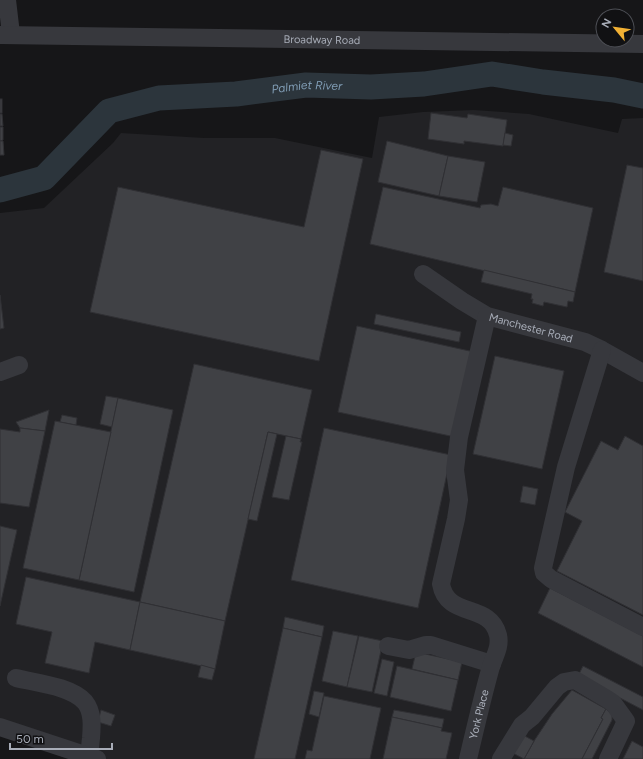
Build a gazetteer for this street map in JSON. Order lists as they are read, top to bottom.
{
  "streets": {
    "street": ["Broadway Road", "Manchester Road", "York Place"]
  },
  "crossings": [
    ["Manchester Road", "York Place"]
  ],
  "water": ["Palmiet River"],
  "scale_bar": "50 m",
  "north": "top left"
}
